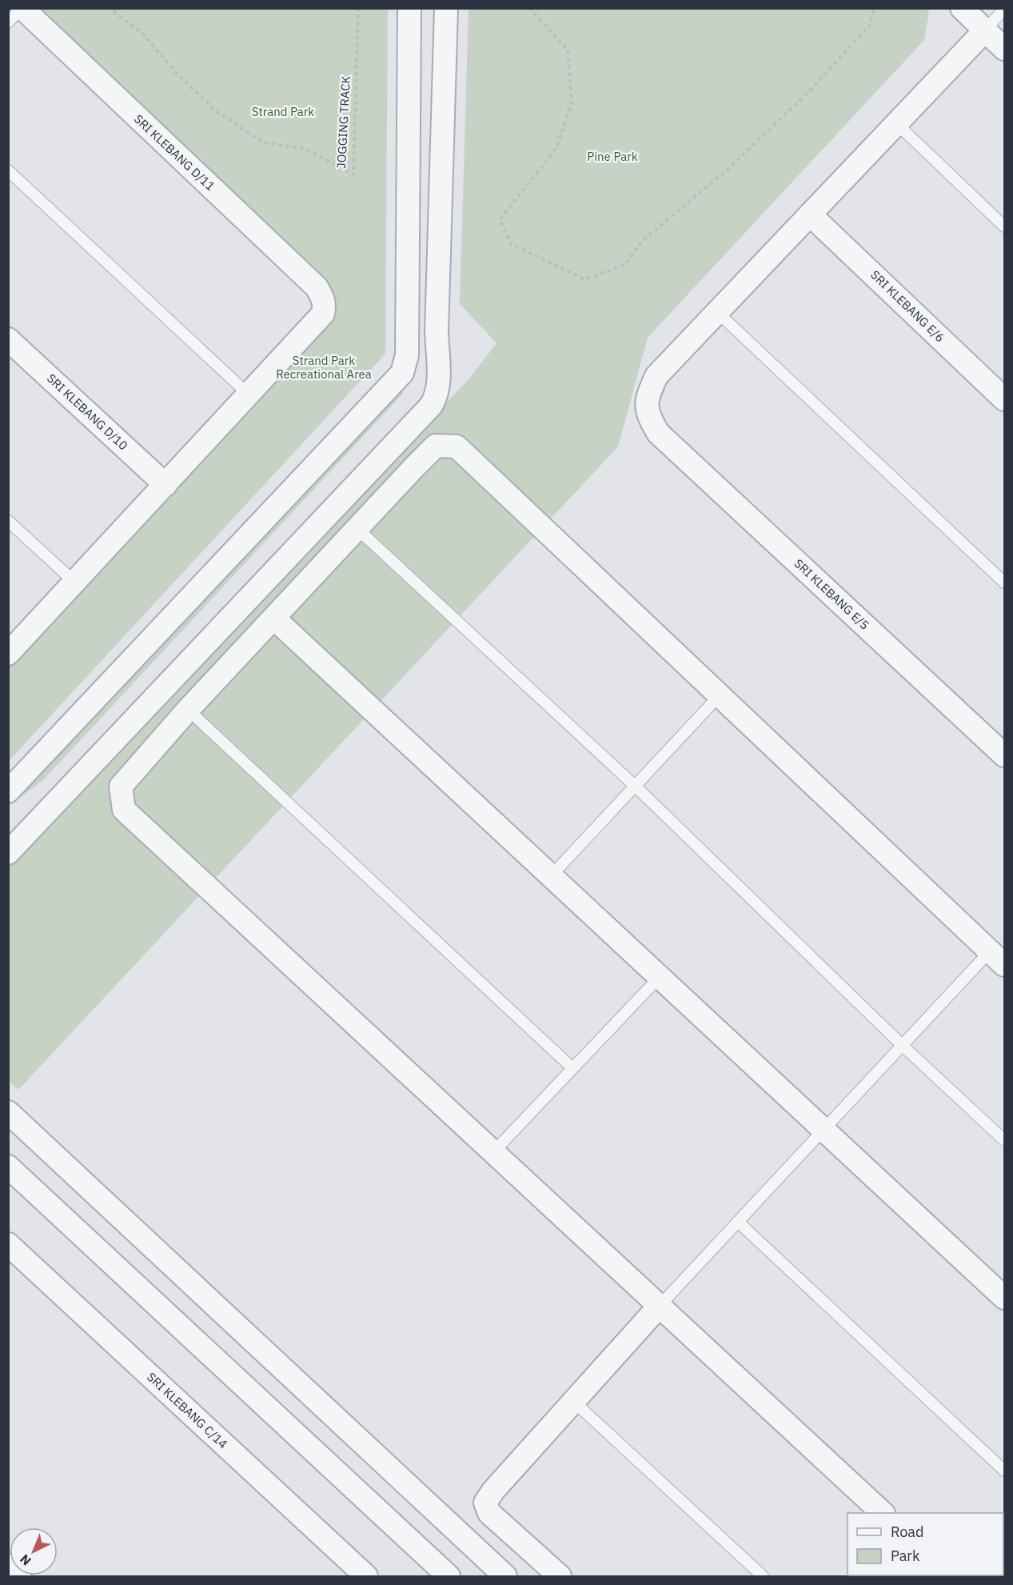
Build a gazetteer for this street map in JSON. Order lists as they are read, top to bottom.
{
  "streets": {
    "street": [
      "SRI KLEBANG D/11",
      "SRI KLEBANG E/6",
      "SRI KLEBANG D/10",
      "SRI KLEBANG E/5",
      "SRI KLEBANG C/14"
    ],
    "path": ["JOGGING TRACK"]
  },
  "crossings": [
    ["SRI KLEBANG E/6", "SRI KLEBANG E/5"]
  ],
  "parks": ["Strand Park", "Pine Park", "Strand Park Recreational Area"],
  "legend": ["Road", "Park"],
  "north": "bottom left"
}
